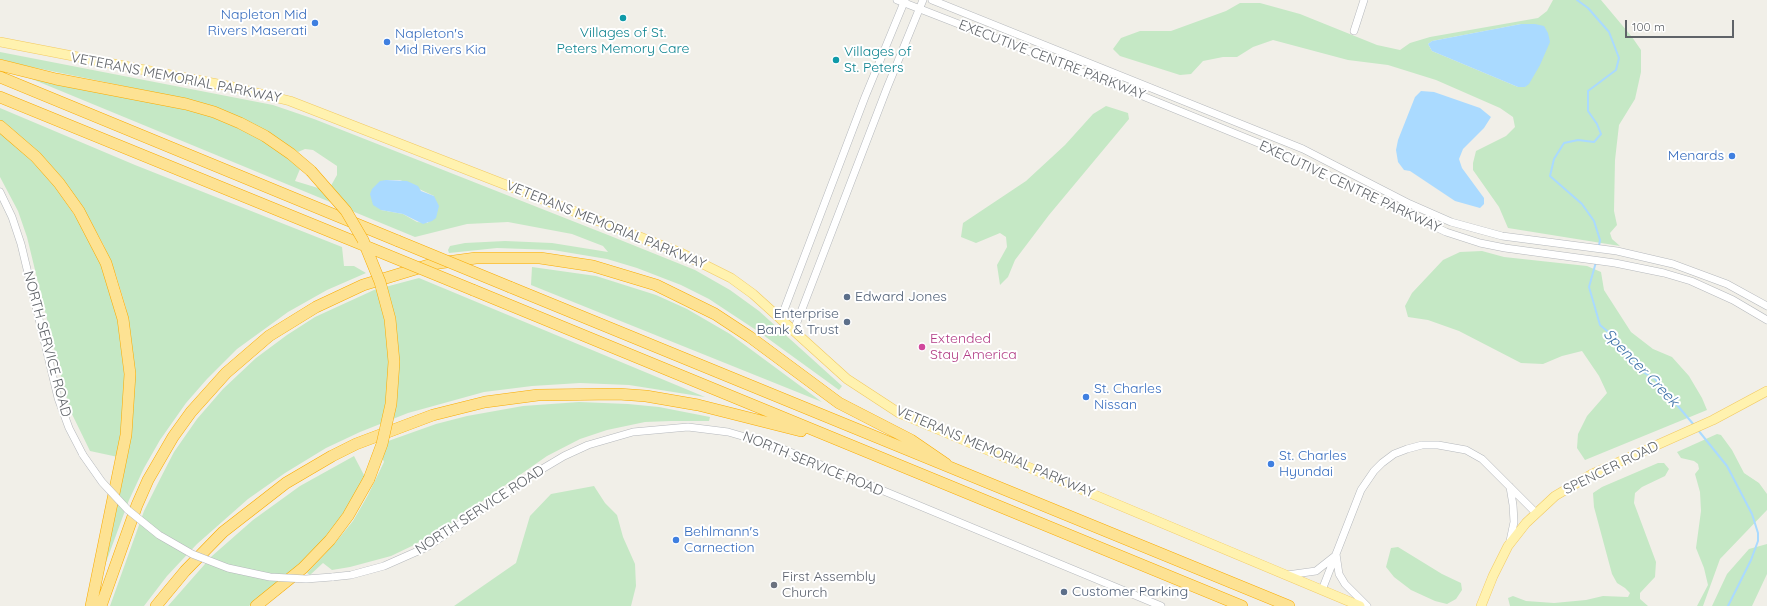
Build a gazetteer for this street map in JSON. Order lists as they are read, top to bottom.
{
  "streets": {
    "main road": ["VETERANS MEMORIAL PARKWAY", "SPENCER ROAD"],
    "street": ["EXECUTIVE CENTRE PARKWAY", "NORTH SERVICE ROAD"]
  },
  "water": ["Spencer Creek"],
  "places": [
    "Villages of St. Peters Memory Care",
    "Napleton Mid Rivers Maserati",
    "Napleton's Mid Rivers Kia",
    "Villages of St. Peters",
    "Menards",
    "Edward Jones",
    "Enterprise Bank & Trust",
    "Extended Stay America",
    "St. Charles Nissan",
    "St. Charles Hyundai",
    "Behlmann's Carnection",
    "First Assembly Church",
    "Customer Parking"
  ],
  "scale_bar": "100 m"
}
